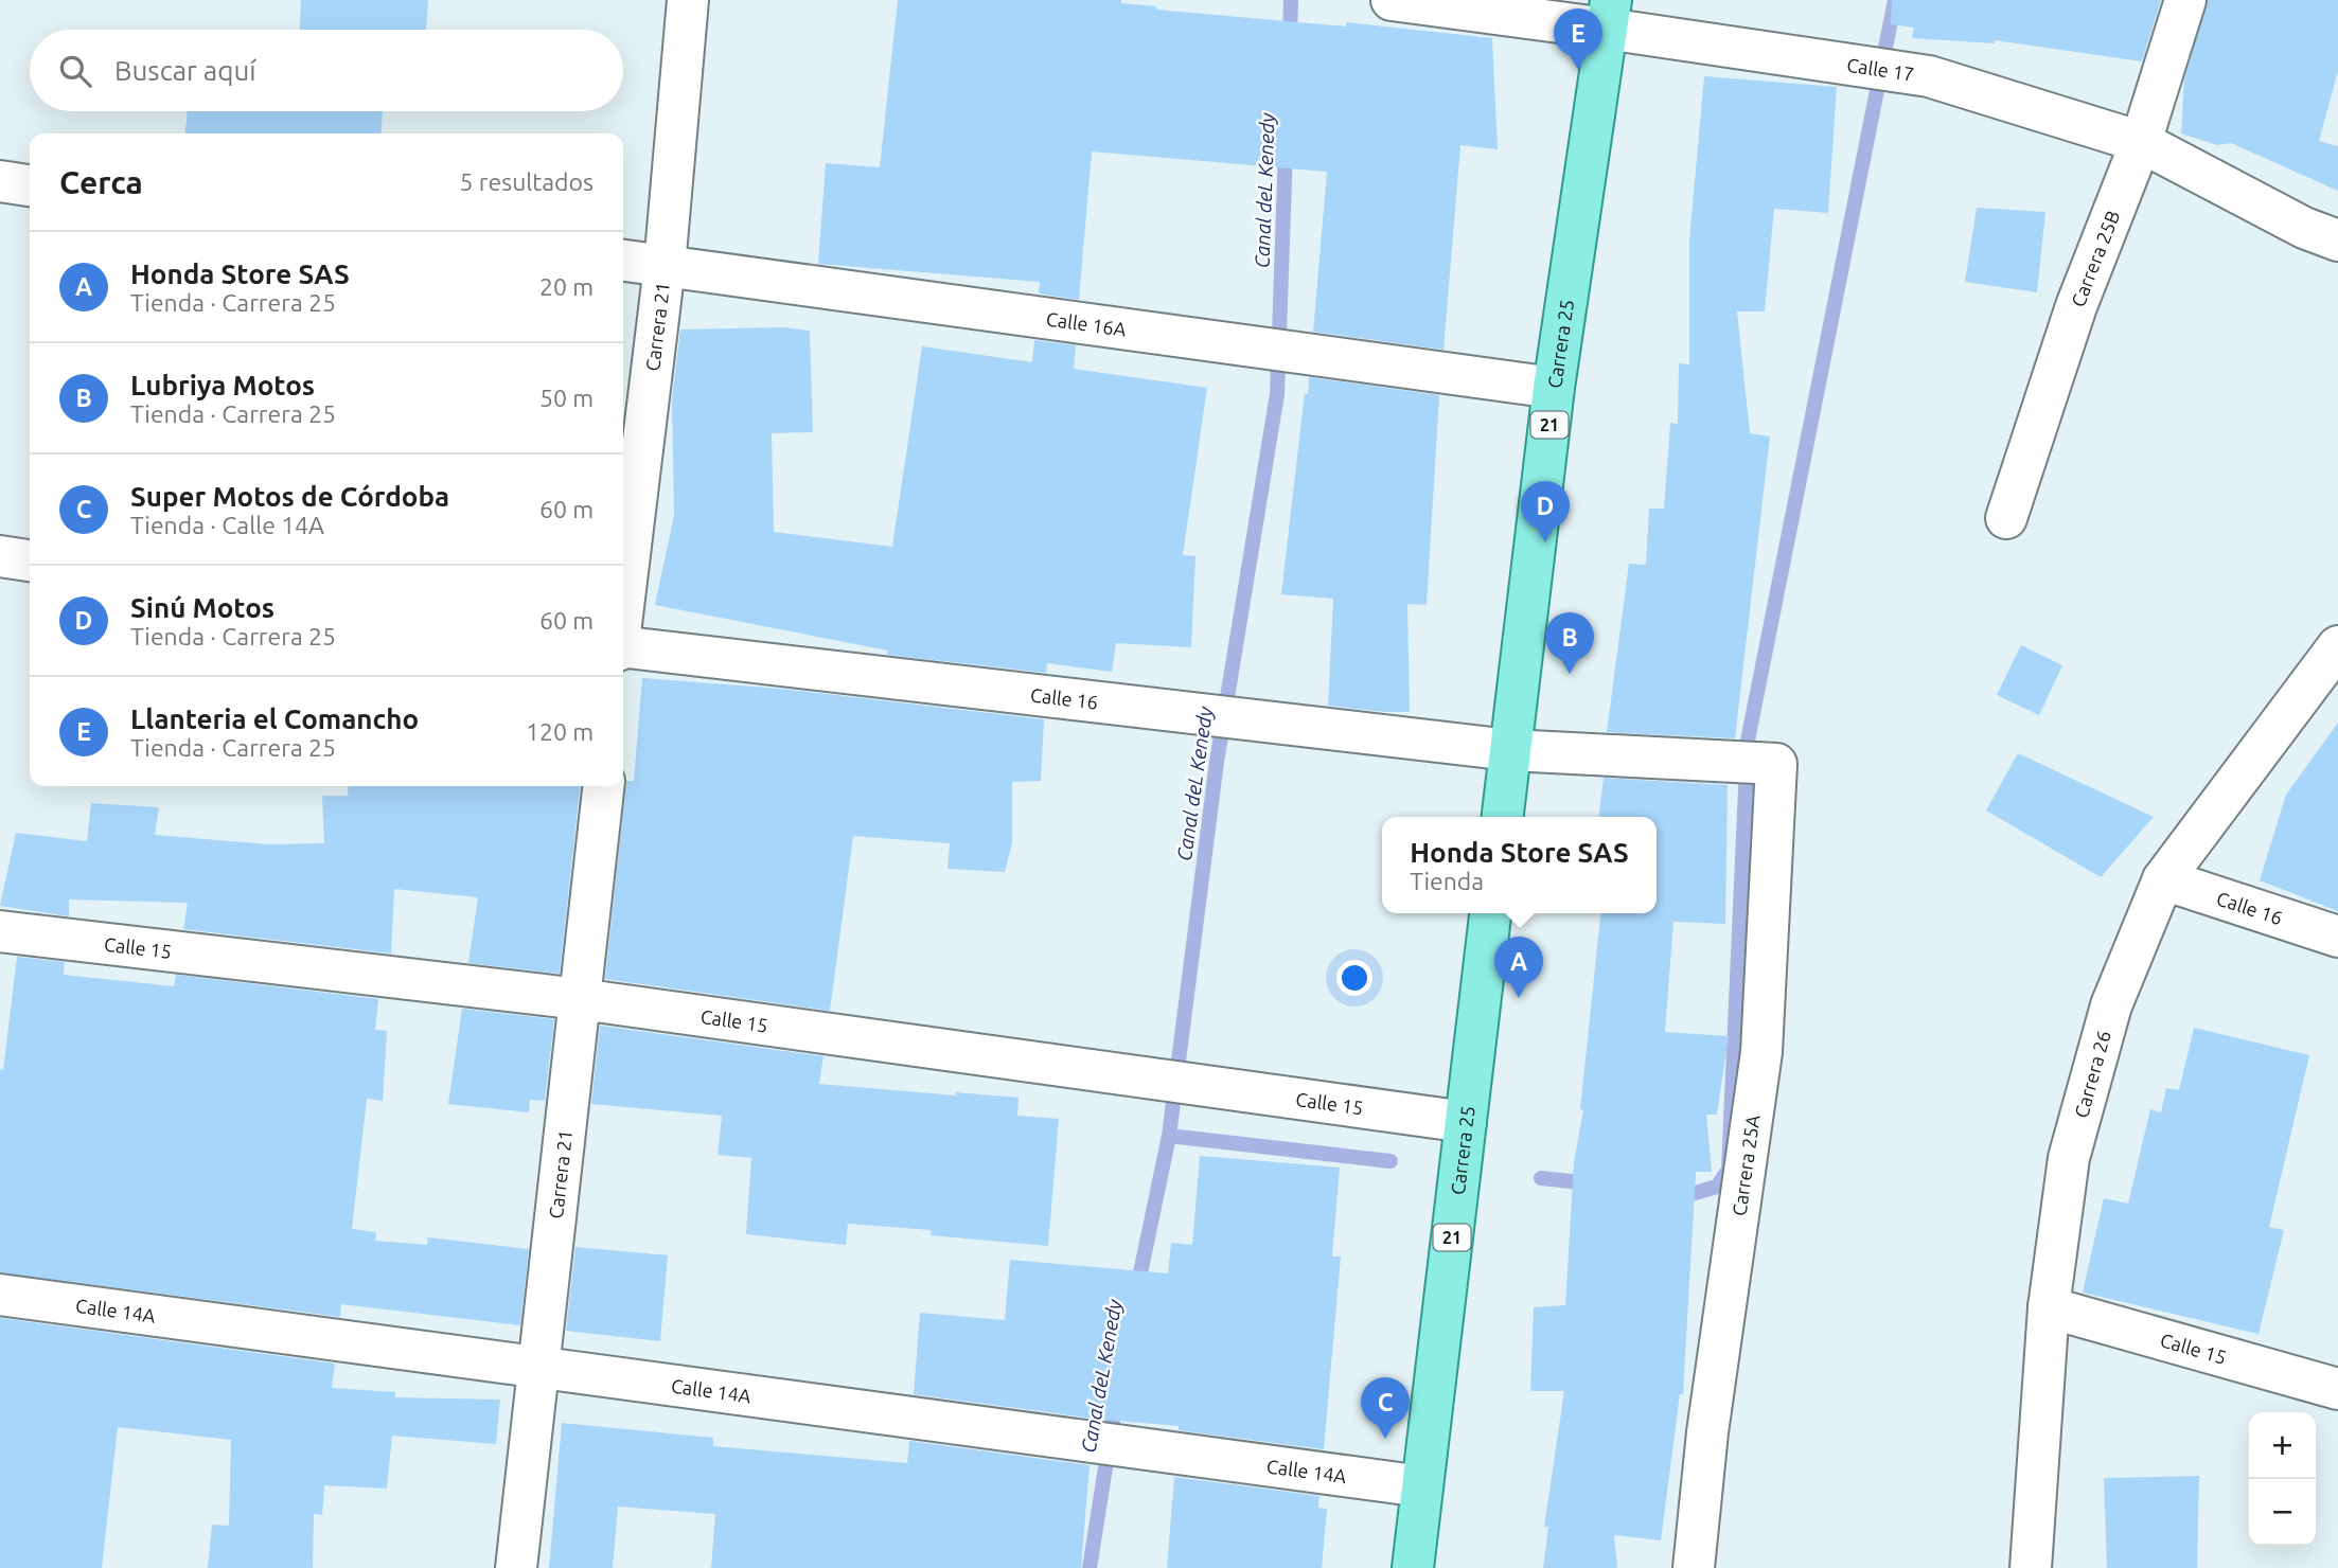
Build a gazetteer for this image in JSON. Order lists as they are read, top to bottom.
{
  "streets": {
    "main road": ["Carrera 25", "21"],
    "street": [
      "Calle 17",
      "Carrera 25B",
      "Calle 16A",
      "Carrera 21",
      "Calle 16",
      "Calle 15",
      "Carrera 26",
      "Carrera 25A",
      "Calle 14A"
    ]
  },
  "crossings": [
    ["Calle 17", "Carrera 25B"],
    ["Calle 17", "Carrera 25"],
    ["Calle 16A", "Carrera 21"],
    ["Calle 16A", "Carrera 25"],
    ["Carrera 21", "Calle 15"],
    ["Carrera 21", "Calle 14A"],
    ["Carrera 25", "Calle 16"],
    ["Carrera 25", "Calle 15"],
    ["Carrera 25", "Calle 14A"],
    ["Calle 16", "Carrera 26"],
    ["Calle 16", "Carrera 25A"],
    ["Calle 15", "Carrera 26"]
  ],
  "water": ["Canal deL Kenedy"],
  "page": {
    "pins": [
      "E",
      "D",
      "B",
      "A",
      "C"
    ],
    "search": "Buscar aquí",
    "heading": ["Cerca", "5 resultados"],
    "list": [
      {
        "mark": "A",
        "name": "Honda Store SAS",
        "note": "Tienda · Carrera 25",
        "value": "20 m"
      },
      {
        "mark": "B",
        "name": "Lubriya Motos",
        "note": "Tienda · Carrera 25",
        "value": "50 m"
      },
      {
        "mark": "C",
        "name": "Super Motos de Córdoba",
        "note": "Tienda · Calle 14A",
        "value": "60 m"
      },
      {
        "mark": "D",
        "name": "Sinú Motos",
        "note": "Tienda · Carrera 25",
        "value": "60 m"
      },
      {
        "mark": "E",
        "name": "Llanteria el Comancho",
        "note": "Tienda · Carrera 25",
        "value": "120 m"
      }
    ],
    "popup": ["Honda Store SAS", "Tienda"],
    "map_buttons": ["+", "−"]
  }
}
